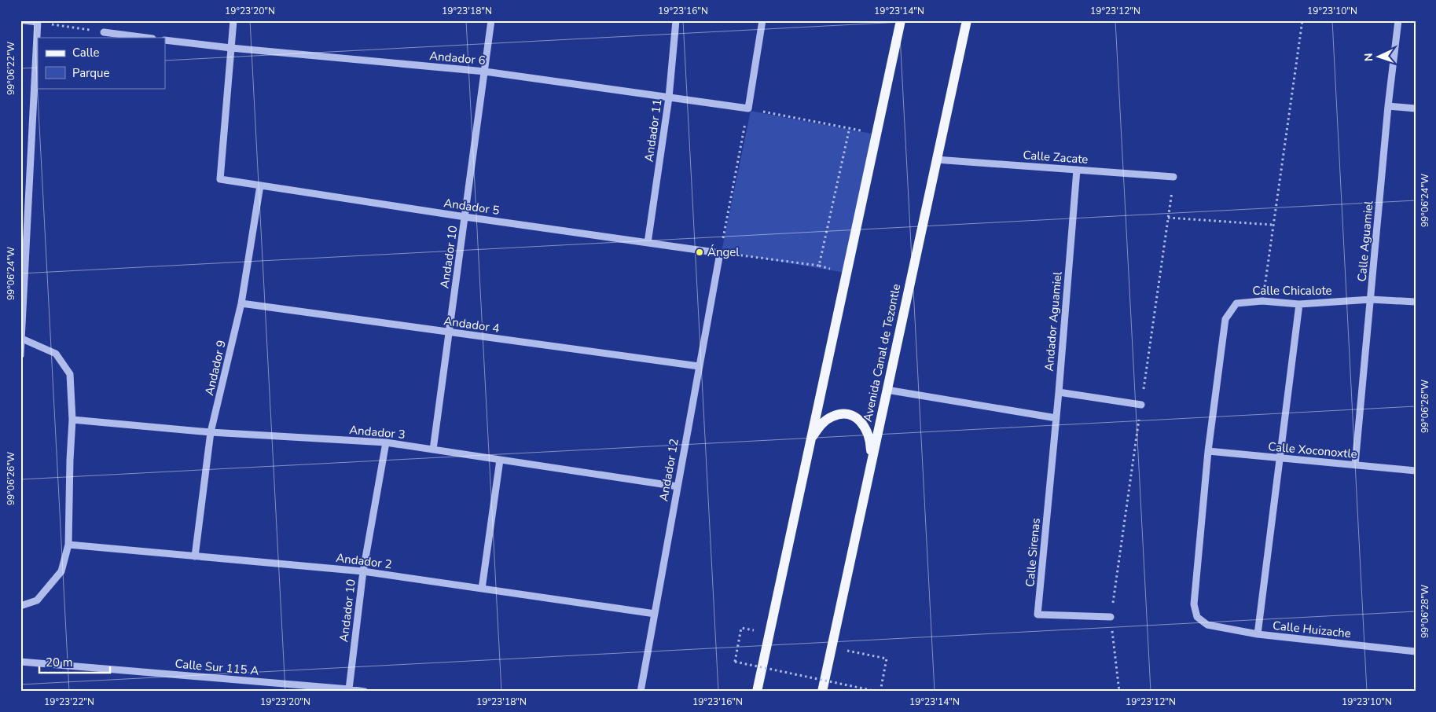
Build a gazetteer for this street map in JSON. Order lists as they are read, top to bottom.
{
  "streets": {
    "main road": ["Avenida Canal de Tezontle"],
    "street": [
      "Andador 6",
      "Andador 11",
      "Calle Zacate",
      "Andador 5",
      "Calle Aguamiel",
      "Andador 10",
      "Calle Chicalote",
      "Andador Aguamiel",
      "Andador 4",
      "Andador 9",
      "Andador 3",
      "Calle Xoconoxtle",
      "Andador 12",
      "Calle Sirenas",
      "Andador 2",
      "Calle Huizache",
      "Calle Sur 115 A"
    ]
  },
  "crossings": [
    ["Andador 6", "Andador 11"],
    ["Andador 6", "Andador 5"],
    ["Andador 6", "Andador 10"],
    ["Andador 11", "Andador 5"],
    ["Calle Zacate", "Andador Aguamiel"],
    ["Calle Zacate", "Avenida Canal de Tezontle"],
    ["Andador 5", "Andador 10"],
    ["Andador 5", "Andador 9"],
    ["Andador 5", "Andador 12"],
    ["Calle Aguamiel", "Calle Chicalote"],
    ["Calle Aguamiel", "Calle Xoconoxtle"],
    ["Andador 10", "Andador 4"],
    ["Andador 10", "Andador 3"],
    ["Andador 10", "Andador 2"],
    ["Andador 10", "Calle Sur 115 A"],
    ["Calle Chicalote", "Calle Xoconoxtle"],
    ["Calle Chicalote", "Calle Huizache"],
    ["Andador Aguamiel", "Calle Sirenas"],
    ["Andador 4", "Andador 9"],
    ["Andador 4", "Andador 12"],
    ["Andador 9", "Andador 3"],
    ["Andador 9", "Andador 2"],
    ["Andador 3", "Andador 12"],
    ["Calle Xoconoxtle", "Calle Huizache"],
    ["Andador 12", "Andador 2"]
  ],
  "places": ["Ángel"],
  "legend": ["Calle", "Parque"],
  "scale_bar": "20 m",
  "north": "left",
  "coordinates": [
    "19°23'20\"N",
    "19°23'18\"N",
    "19°23'16\"N",
    "19°23'14\"N",
    "19°23'12\"N",
    "19°23'10\"N",
    "99°06'22\"W",
    "99°06'24\"W",
    "99°06'26\"W",
    "99°06'28\"W",
    "19°23'22\"N"
  ]
}
